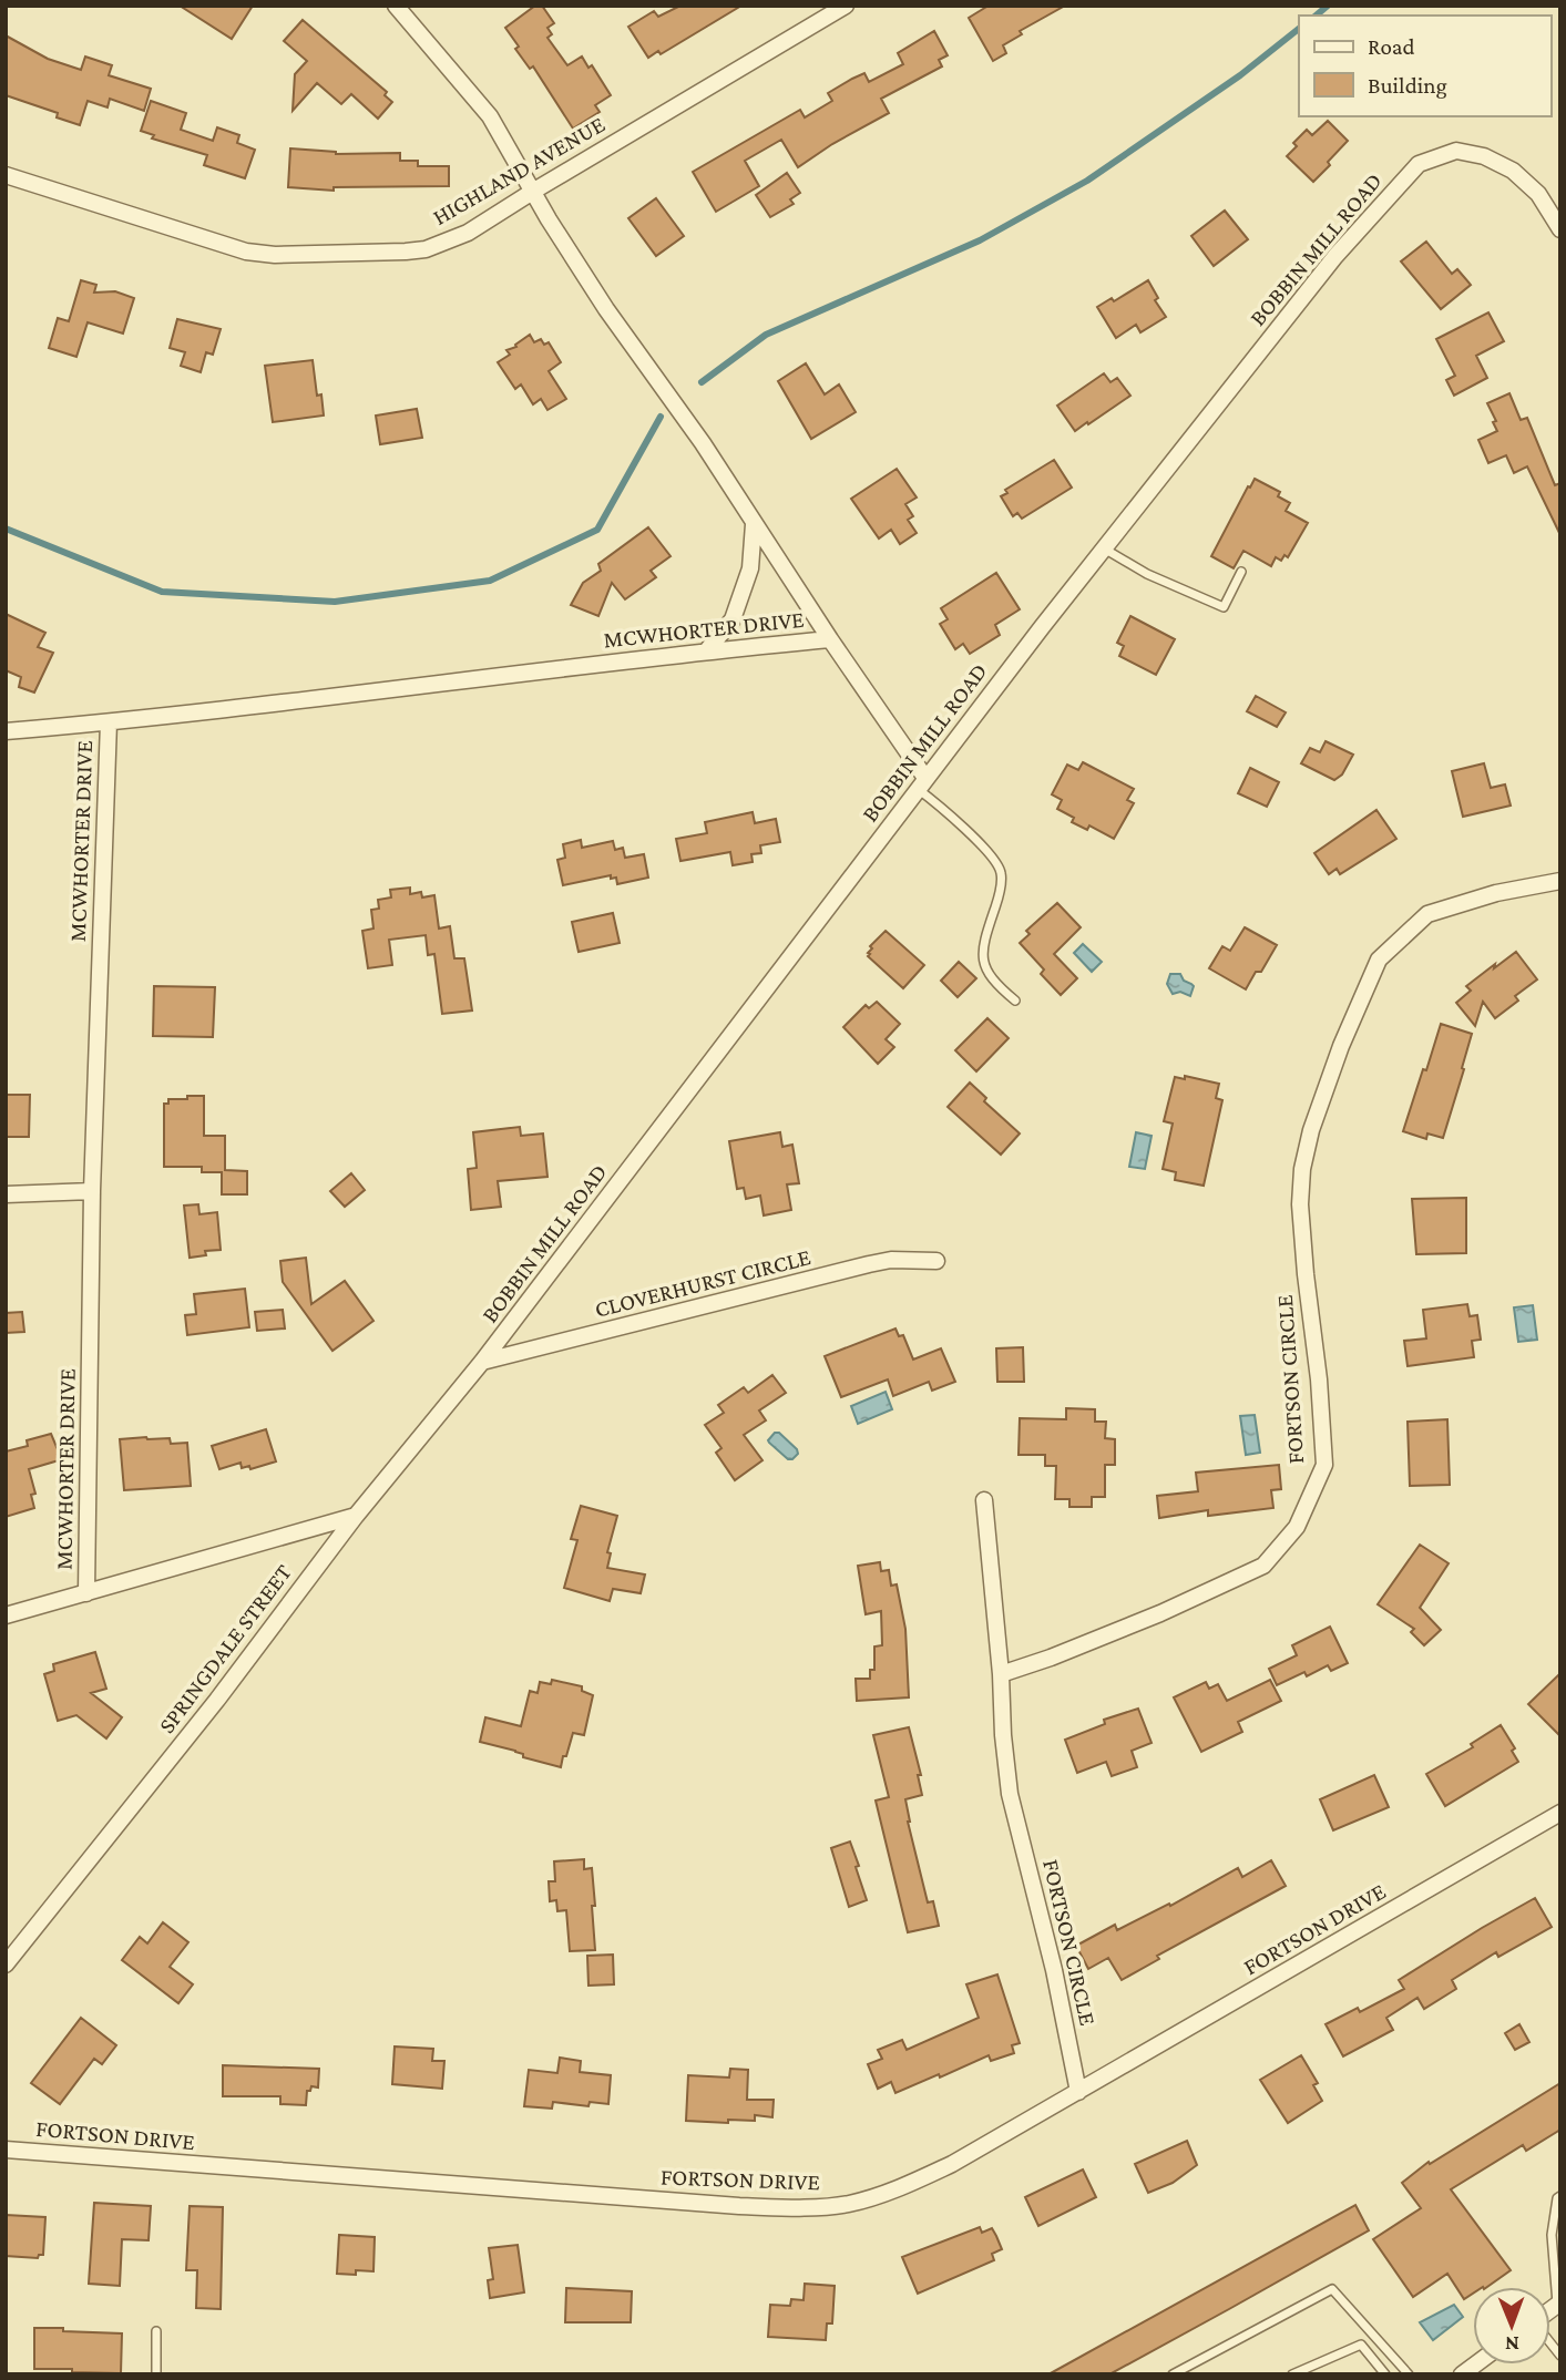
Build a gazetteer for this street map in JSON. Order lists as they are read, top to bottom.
{
  "streets": {
    "street": [
      "HIGHLAND AVENUE",
      "BOBBIN MILL ROAD",
      "MCWHORTER DRIVE",
      "CLOVERHURST CIRCLE",
      "FORTSON CIRCLE",
      "SPRINGDALE STREET",
      "FORTSON DRIVE"
    ]
  },
  "crossings": [
    ["HIGHLAND AVENUE", "MCWHORTER DRIVE"],
    ["BOBBIN MILL ROAD", "MCWHORTER DRIVE"],
    ["BOBBIN MILL ROAD", "CLOVERHURST CIRCLE"],
    ["BOBBIN MILL ROAD", "SPRINGDALE STREET"],
    ["CLOVERHURST CIRCLE", "SPRINGDALE STREET"],
    ["FORTSON CIRCLE", "FORTSON DRIVE"]
  ],
  "legend": ["Road", "Building"],
  "north": "bottom"
}
